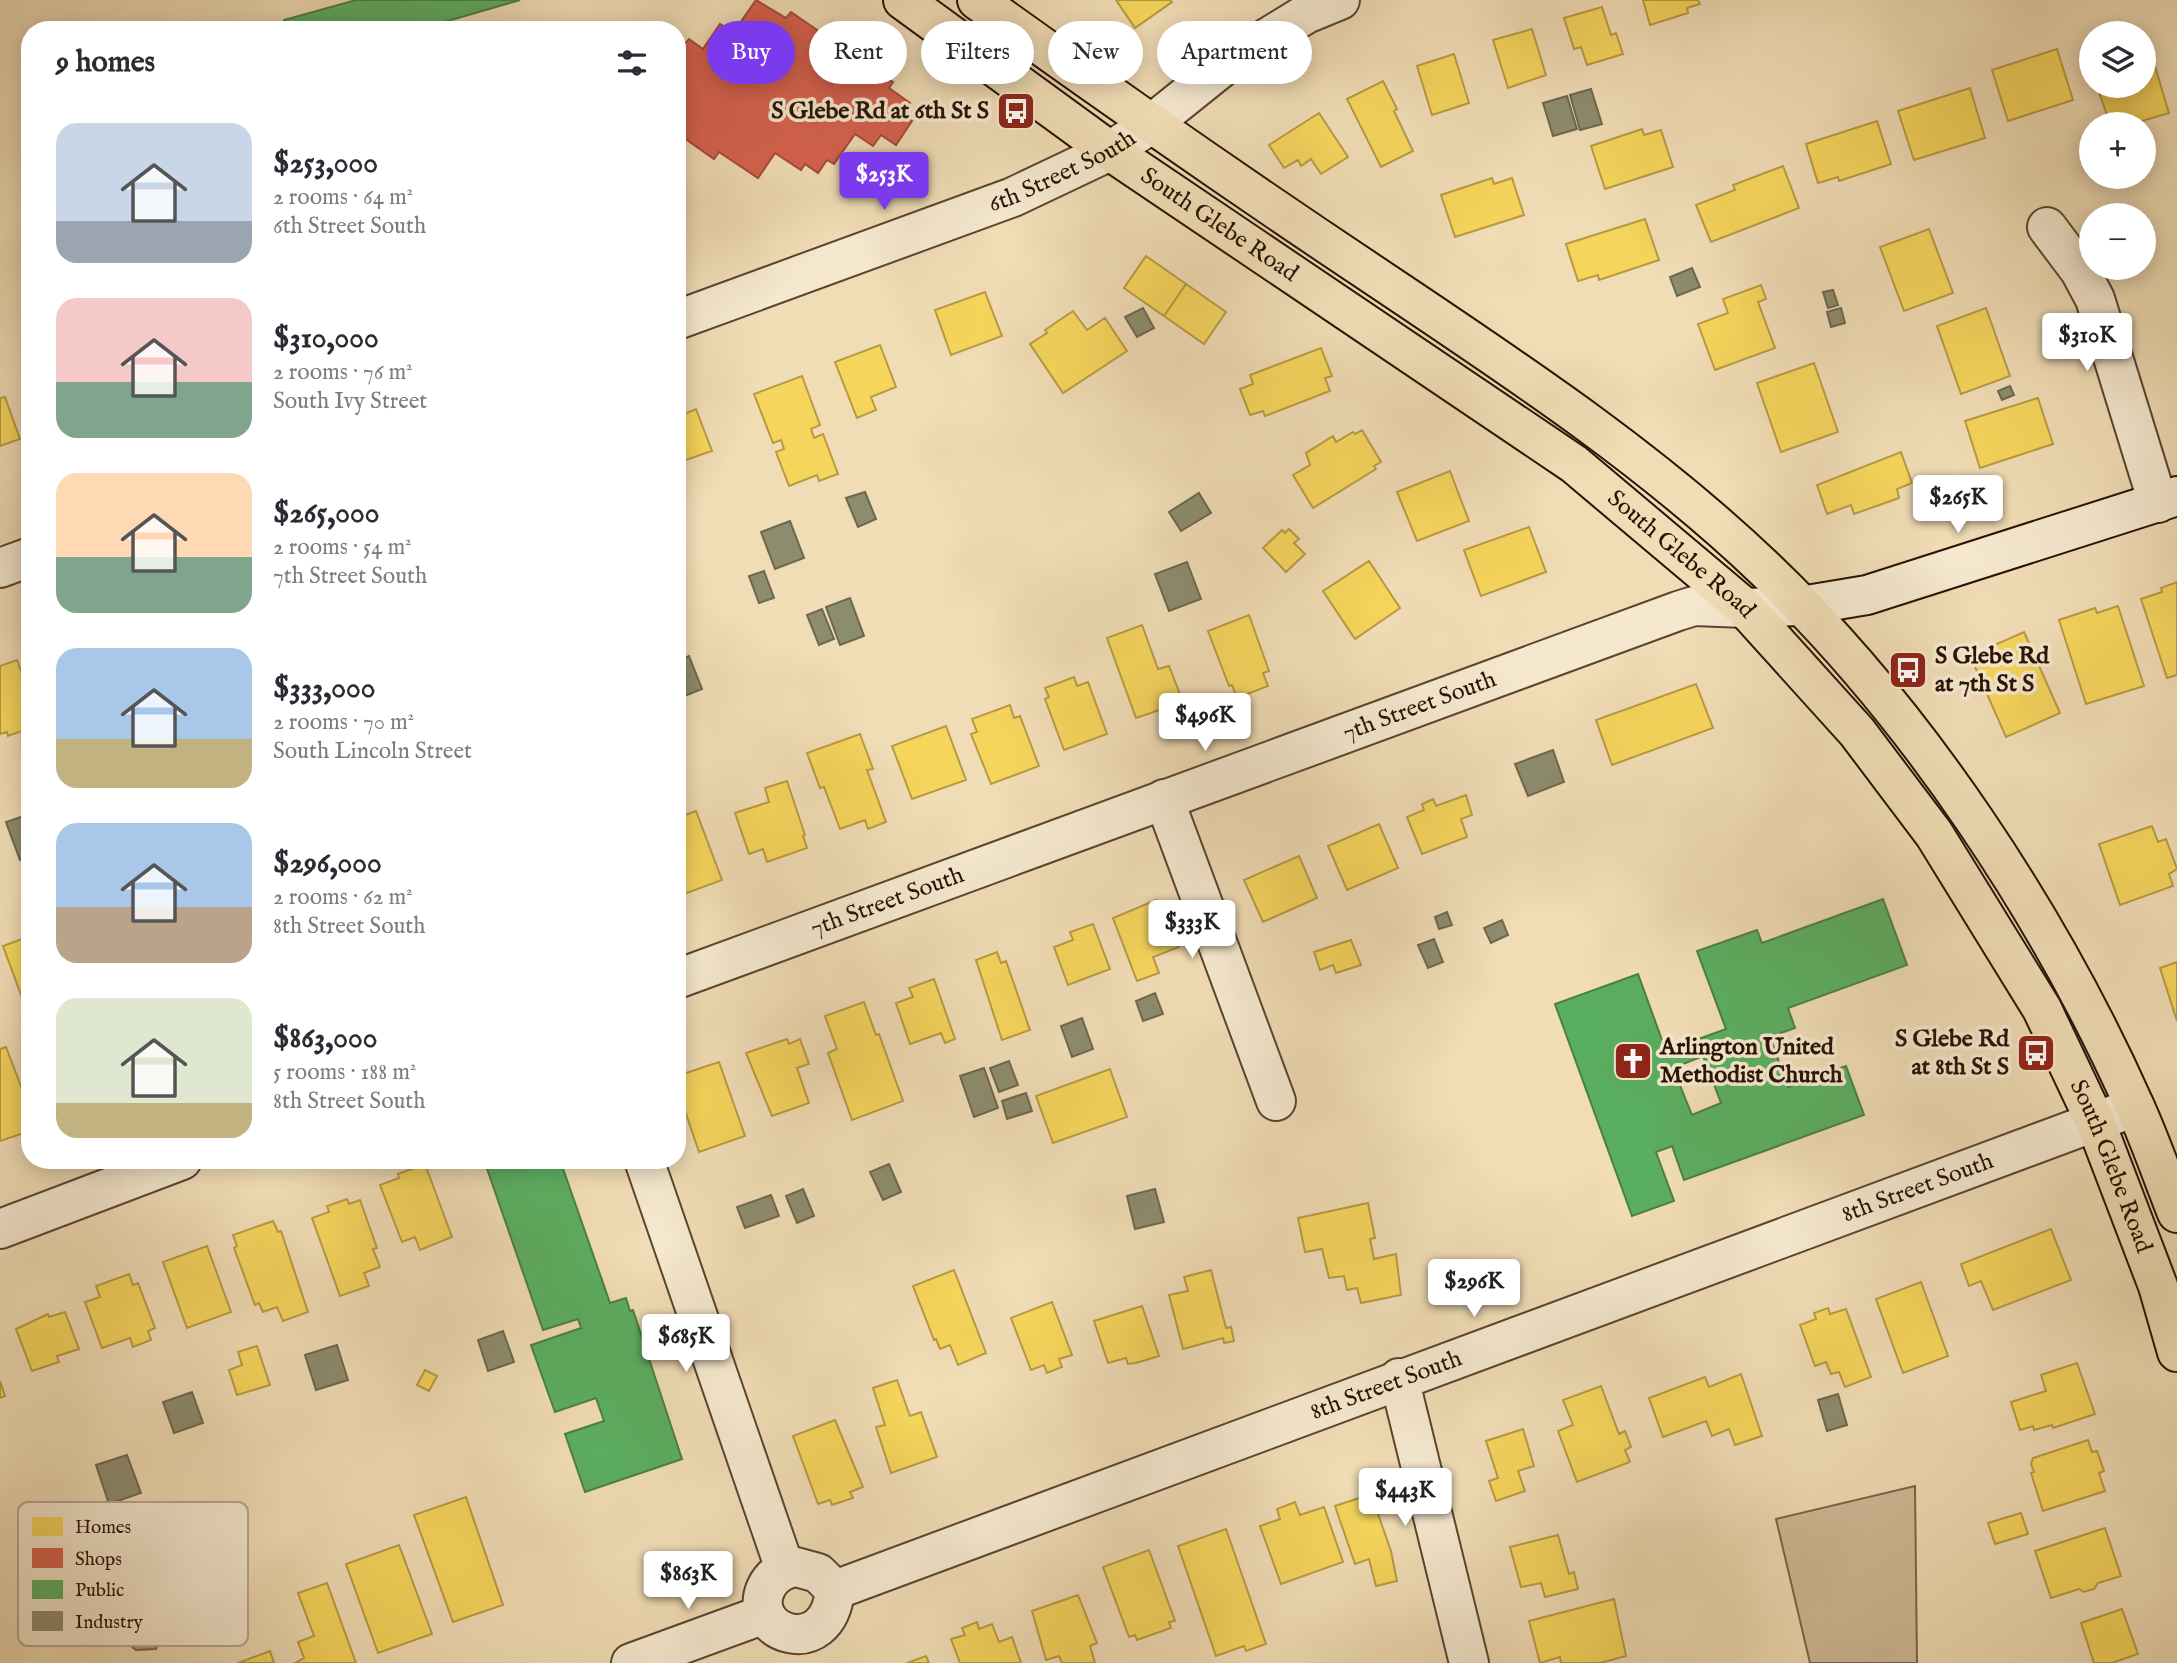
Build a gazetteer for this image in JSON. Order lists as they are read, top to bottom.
{
  "streets": {
    "main road": ["South Glebe Road"],
    "street": ["6th Street South", "7th Street South", "8th Street South"]
  },
  "crossings": [
    ["6th Street South", "South Glebe Road"],
    ["South Glebe Road", "7th Street South"],
    ["South Glebe Road", "8th Street South"]
  ],
  "places": {
    "bus stop": ["S Glebe Rd at 6th St S", "S Glebe Rd at 7th St S", "S Glebe Rd at 8th St S"],
    "church": ["Arlington United Methodist Church"]
  },
  "legend": [
    "Homes",
    "Shops",
    "Public",
    "Industry"
  ],
  "page": {
    "map_buttons": ["+", "−"],
    "chip": [
      "Buy",
      "Rent",
      "Filters",
      "New",
      "Apartment"
    ],
    "heading": "9 homes",
    "list": [
      {
        "name": "$253,000",
        "note": "2 rooms · 64 m² · 6th Street South"
      },
      {
        "name": "$310,000",
        "note": "2 rooms · 76 m² · South Ivy Street"
      },
      {
        "name": "$265,000",
        "note": "2 rooms · 54 m² · 7th Street South"
      },
      {
        "name": "$333,000",
        "note": "2 rooms · 70 m² · South Lincoln Street"
      },
      {
        "name": "$296,000",
        "note": "2 rooms · 62 m² · 8th Street South"
      },
      {
        "name": "$863,000",
        "note": "5 rooms · 188 m² · 8th Street South"
      }
    ],
    "price": [
      "$253K",
      "$310K",
      "$265K",
      "$496K",
      "$333K",
      "$296K",
      "$685K",
      "$443K",
      "$863K"
    ]
  }
}
